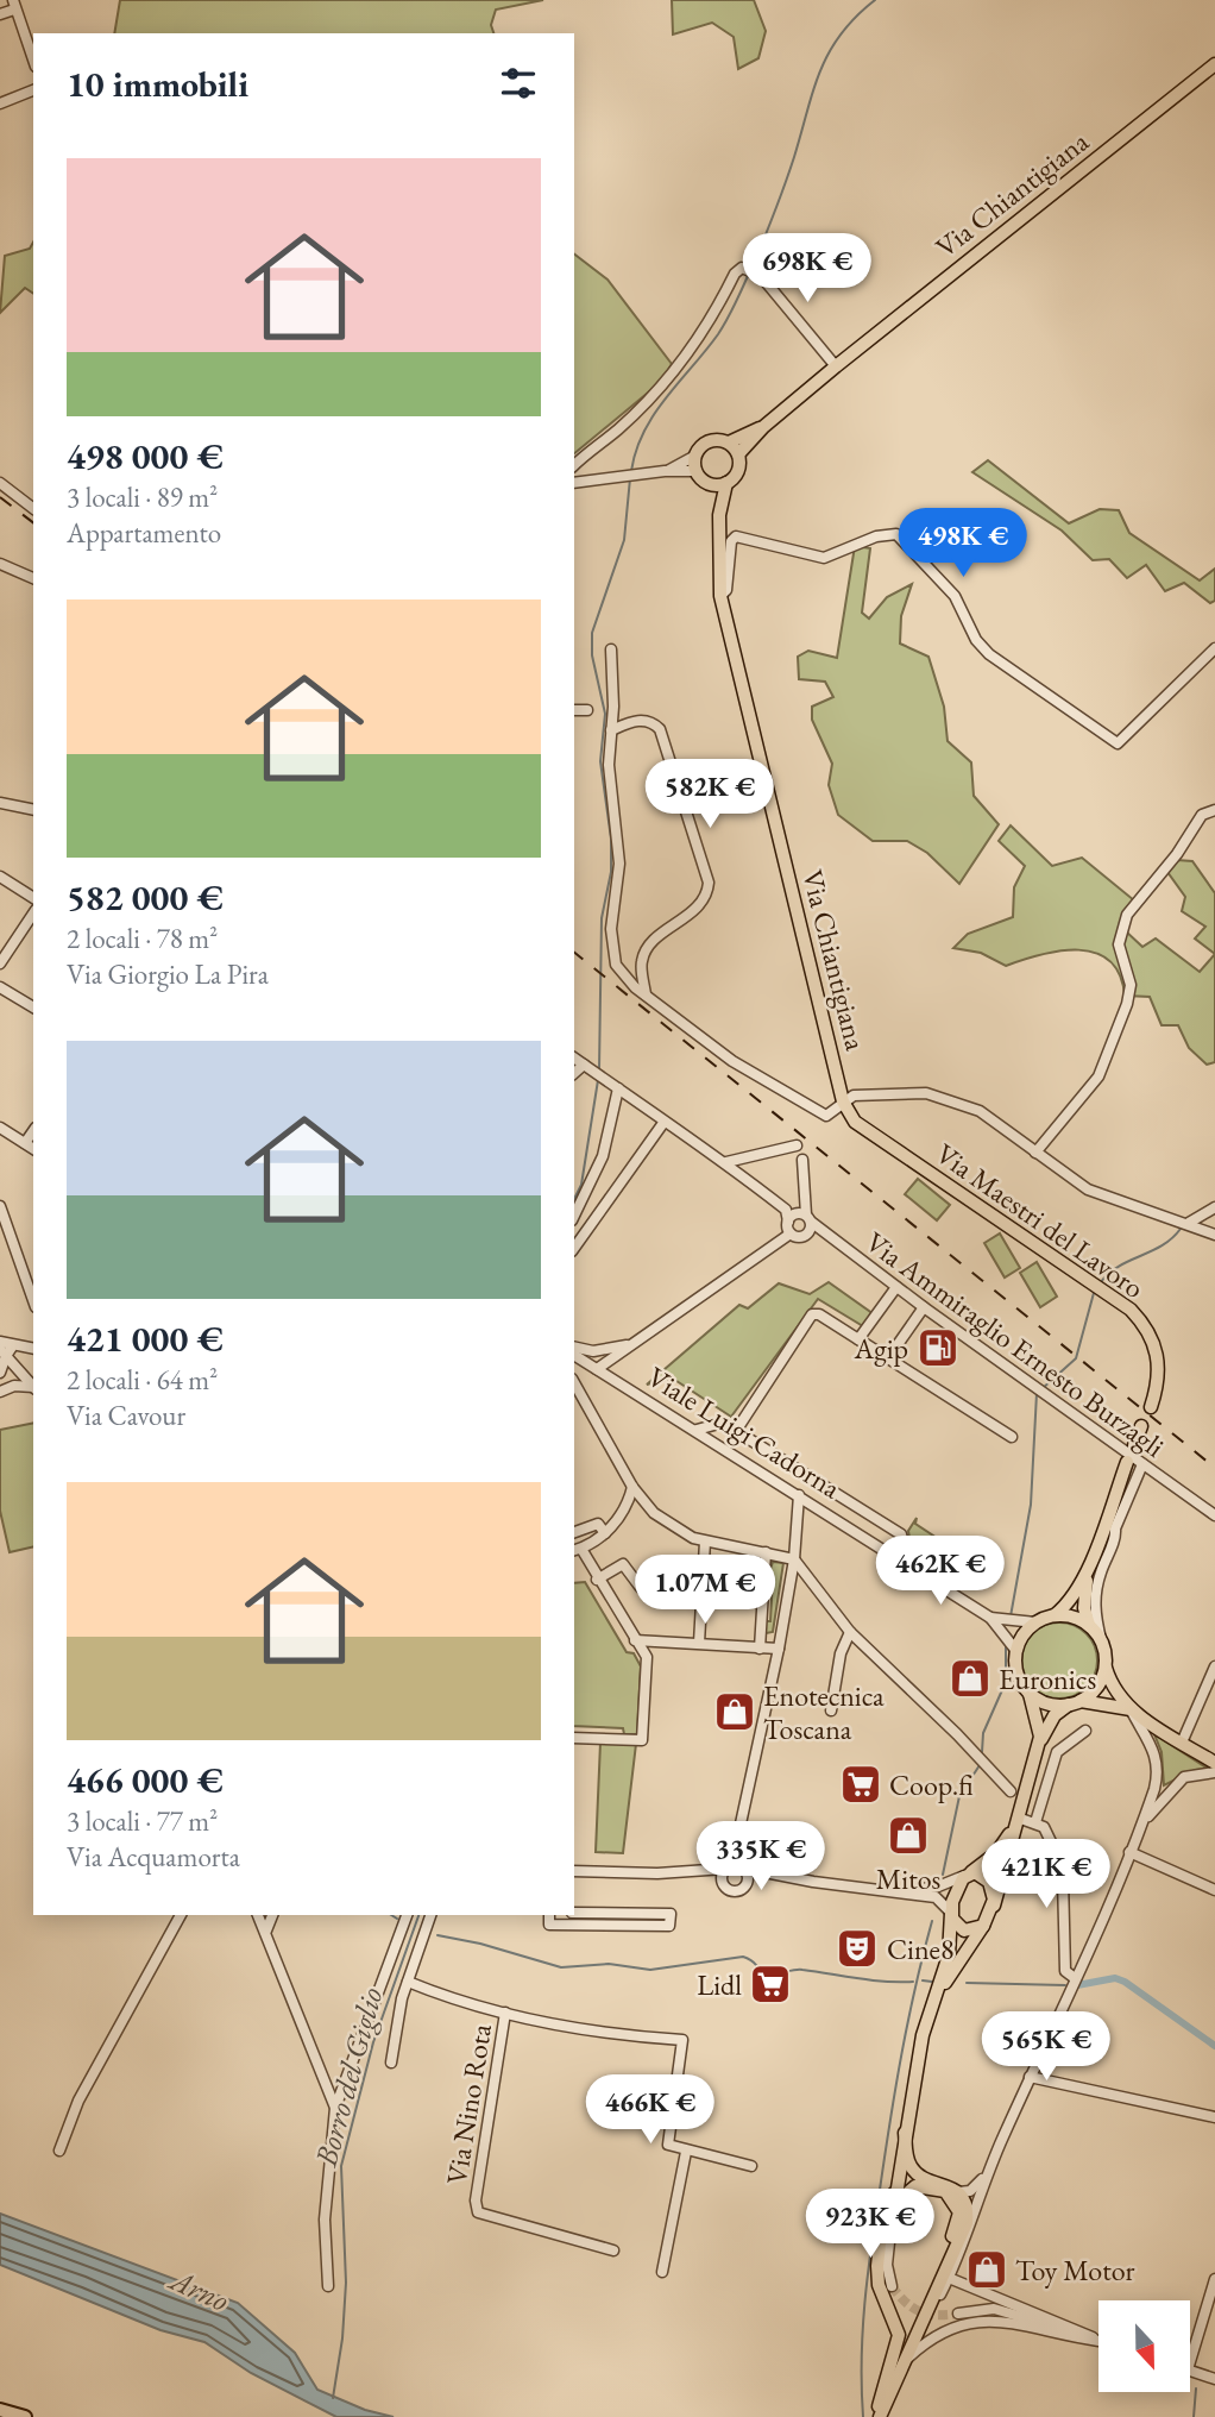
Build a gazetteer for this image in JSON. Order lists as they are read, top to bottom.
{
  "streets": {
    "main road": ["Via Chiantigiana", "Via Maestri del Lavoro"],
    "street": ["Via Ammiraglio Ernesto Burzagli", "Viale Luigi Cadorna", "Via Nino Rota"]
  },
  "crossings": [
    ["Via Chiantigiana", "Via Maestri del Lavoro"]
  ],
  "water": ["Borro del Giglio", "Arno"],
  "places": {
    "fuel station": ["Agip"],
    "shop": [
      "Euronics",
      "Enotecnica Toscana",
      "Mitos",
      "Toy Motor"
    ],
    "supermarket": ["Coop.fi", "Lidl"],
    "theatre": ["Cine8"]
  },
  "north": "bottom",
  "page": {
    "heading": "10 immobili",
    "list": [
      {
        "name": "498 000 €",
        "note": "3 locali · 89 m² · Appartamento"
      },
      {
        "name": "582 000 €",
        "note": "2 locali · 78 m² · Via Giorgio La Pira"
      },
      {
        "name": "421 000 €",
        "note": "2 locali · 64 m² · Via Cavour"
      },
      {
        "name": "466 000 €",
        "note": "3 locali · 77 m² · Via Acquamorta"
      }
    ],
    "price": [
      "698K €",
      "498K €",
      "582K €",
      "462K €",
      "1.07M €",
      "335K €",
      "421K €",
      "565K €",
      "466K €",
      "923K €"
    ]
  }
}
